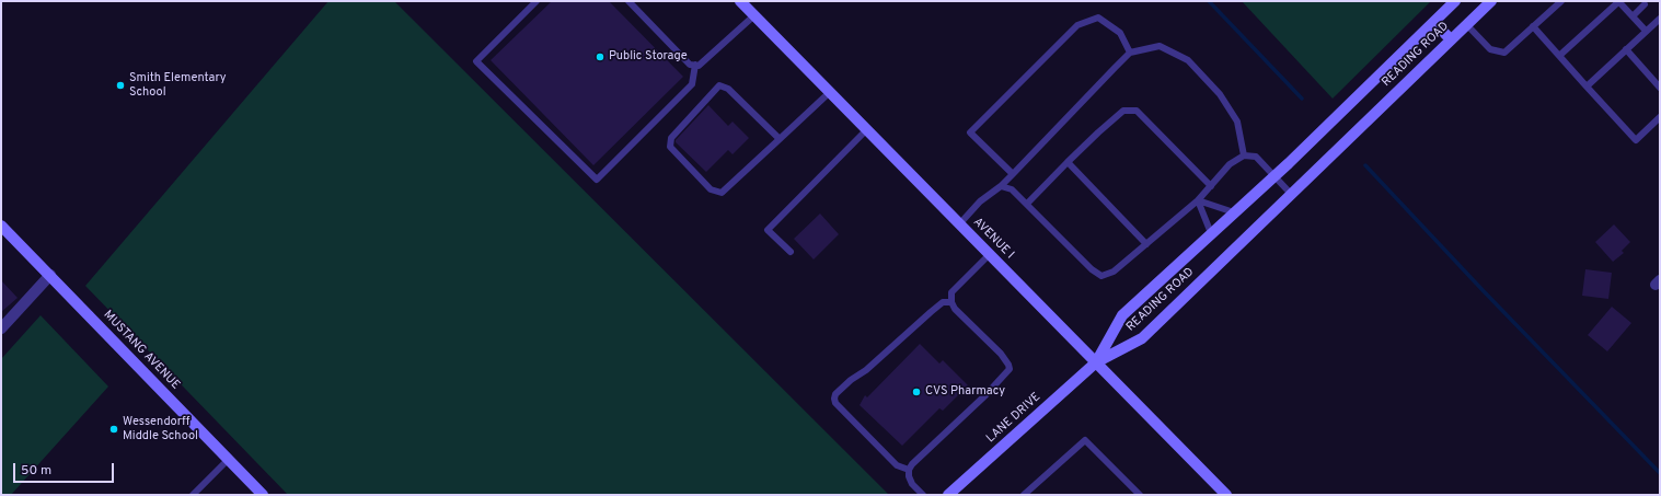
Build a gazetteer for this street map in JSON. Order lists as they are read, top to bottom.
{
  "streets": {
    "main road": [
      "READING ROAD",
      "AVENUE I",
      "MUSTANG AVENUE",
      "LANE DRIVE"
    ]
  },
  "crossings": [
    ["READING ROAD", "AVENUE I"],
    ["READING ROAD", "LANE DRIVE"],
    ["AVENUE I", "LANE DRIVE"]
  ],
  "places": [
    "Public Storage",
    "Smith Elementary School",
    "CVS Pharmacy",
    "Wessendorff Middle School"
  ],
  "scale_bar": "50 m"
}
